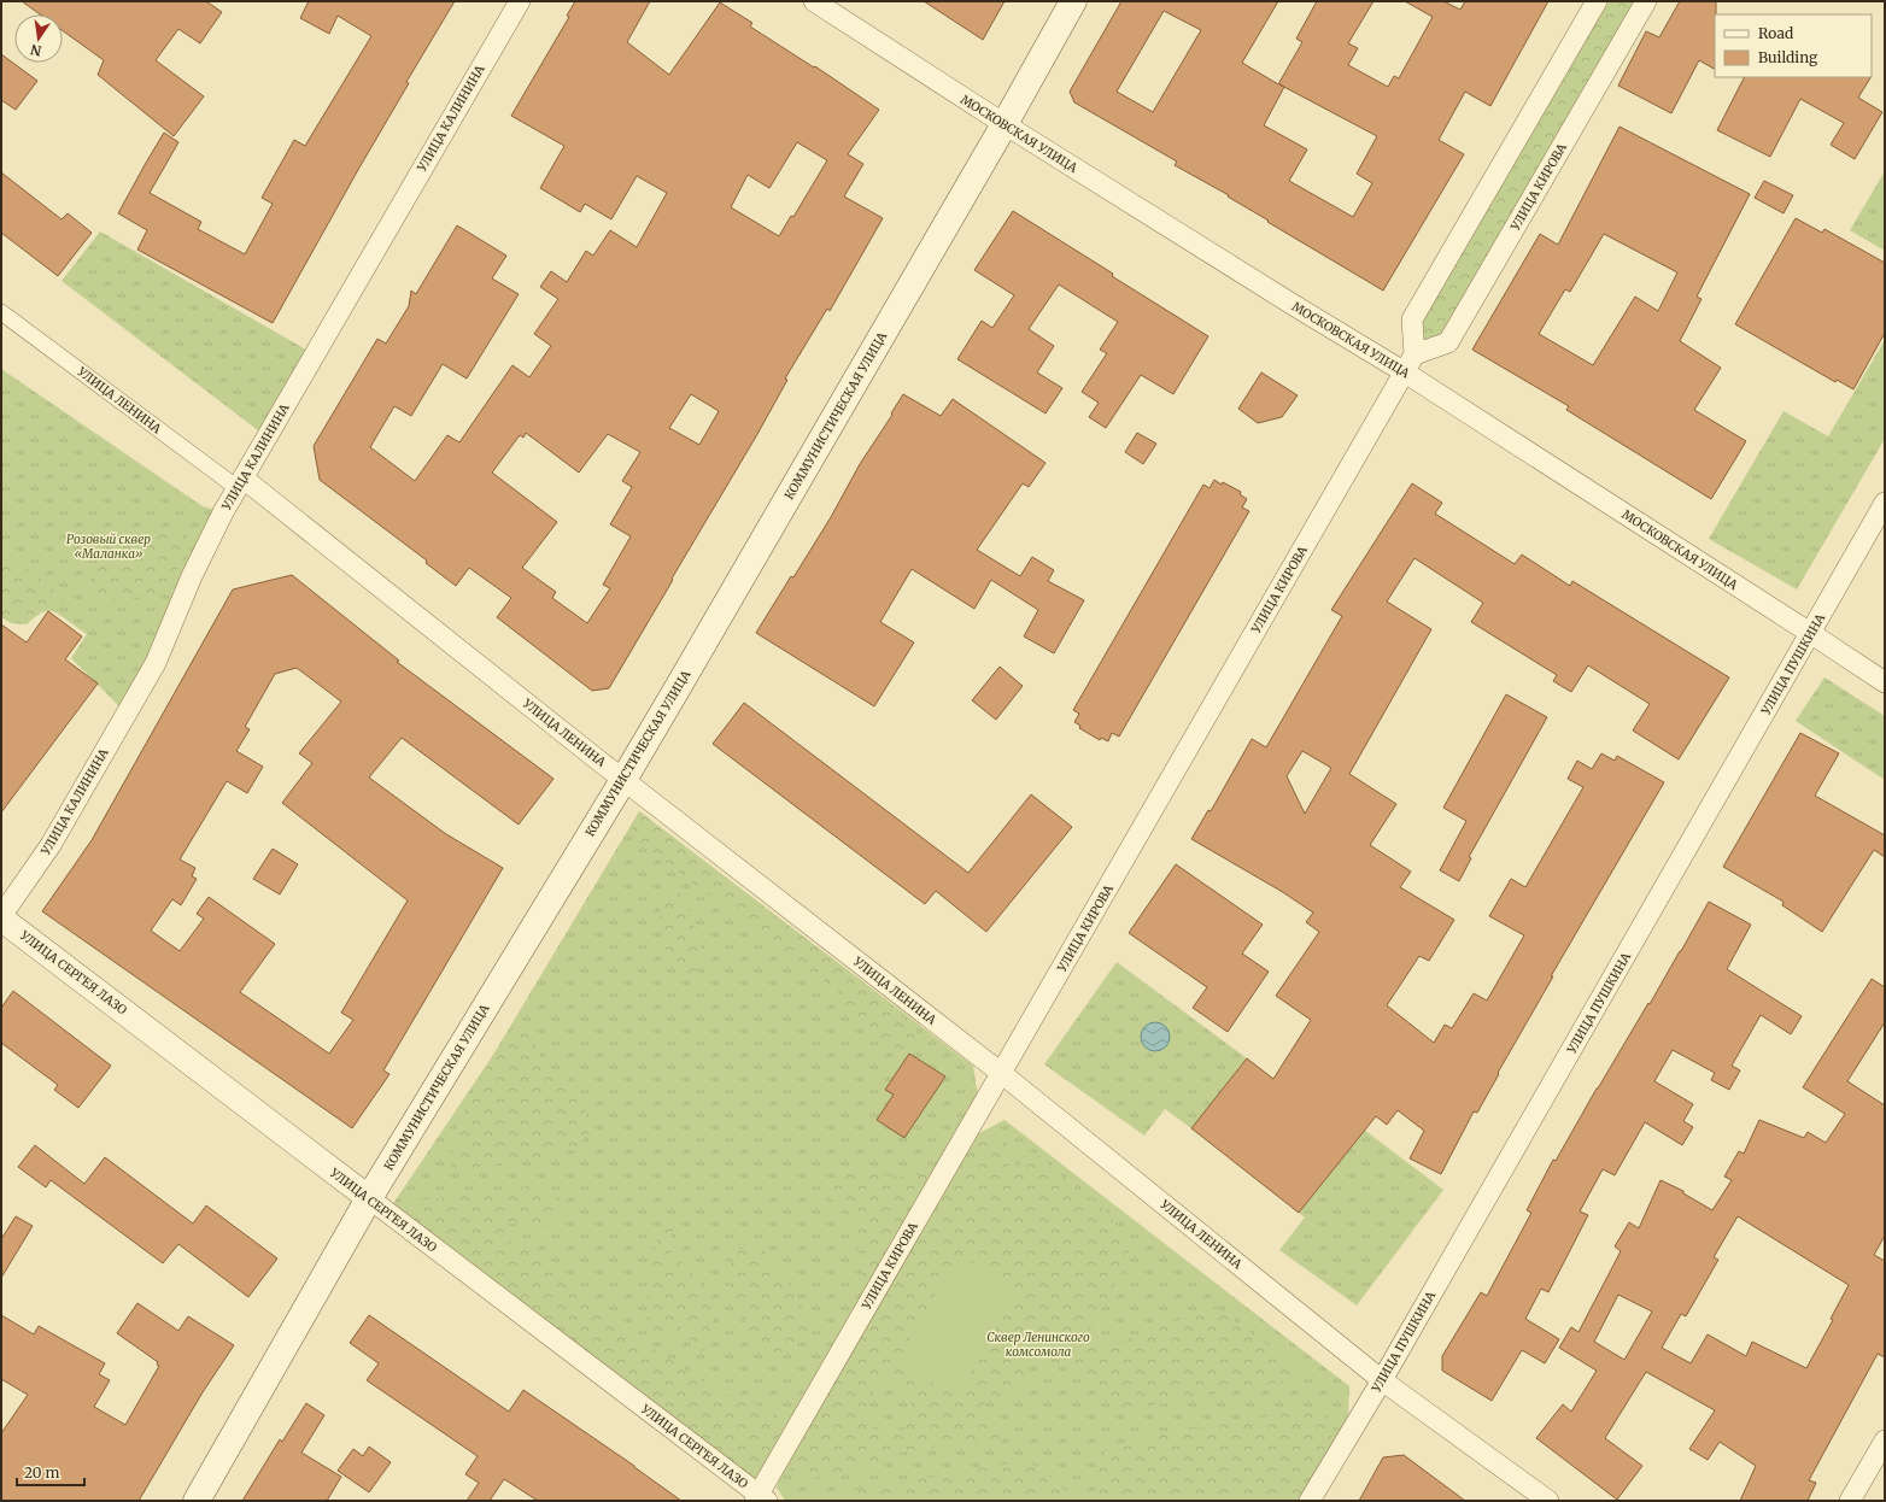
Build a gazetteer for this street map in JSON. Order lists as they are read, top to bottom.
{
  "streets": {
    "main road": ["КОММУНИСТИЧЕСКАЯ УЛИЦА"],
    "street": [
      "УЛИЦА КАЛИНИНА",
      "МОСКОВСКАЯ УЛИЦА",
      "УЛИЦА КИРОВА",
      "УЛИЦА ЛЕНИНА",
      "УЛИЦА ПУШКИНА",
      "УЛИЦА СЕРГЕЯ ЛАЗО"
    ]
  },
  "crossings": [
    ["УЛИЦА КАЛИНИНА", "УЛИЦА ЛЕНИНА"],
    ["УЛИЦА КАЛИНИНА", "УЛИЦА СЕРГЕЯ ЛАЗО"],
    ["МОСКОВСКАЯ УЛИЦА", "УЛИЦА КИРОВА"],
    ["МОСКОВСКАЯ УЛИЦА", "КОММУНИСТИЧЕСКАЯ УЛИЦА"],
    ["МОСКОВСКАЯ УЛИЦА", "УЛИЦА ПУШКИНА"],
    ["УЛИЦА КИРОВА", "УЛИЦА ЛЕНИНА"],
    ["УЛИЦА КИРОВА", "УЛИЦА СЕРГЕЯ ЛАЗО"],
    ["УЛИЦА ЛЕНИНА", "КОММУНИСТИЧЕСКАЯ УЛИЦА"],
    ["УЛИЦА ЛЕНИНА", "УЛИЦА ПУШКИНА"],
    ["КОММУНИСТИЧЕСКАЯ УЛИЦА", "УЛИЦА СЕРГЕЯ ЛАЗО"]
  ],
  "parks": ["Розовый сквер «Маланка»", "Сквер Ленинского комсомола"],
  "legend": ["Road", "Building"],
  "scale_bar": "20 m",
  "north": "bottom"
}
